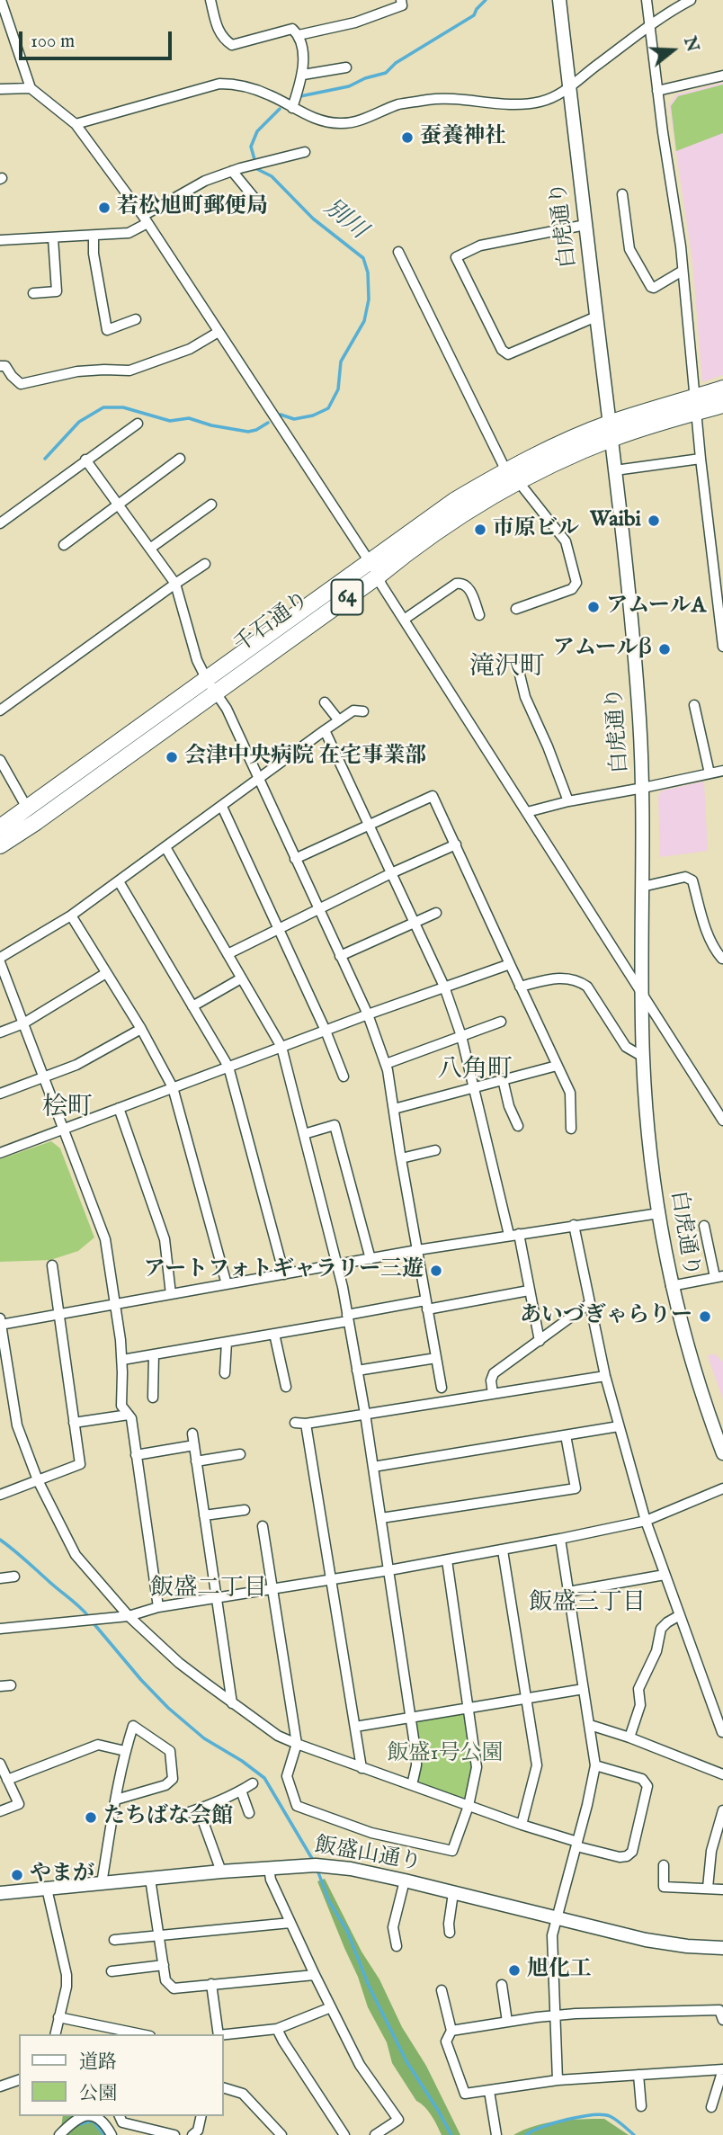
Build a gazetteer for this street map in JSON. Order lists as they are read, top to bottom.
{
  "streets": {
    "main road": ["64", "千石通り"],
    "street": ["白虎通り", "飯盛山通り"]
  },
  "crossings": [
    ["白虎通り", "千石通り"]
  ],
  "districts": [
    "滝沢町",
    "八角町",
    "桧町",
    "飯盛二丁目",
    "飯盛三丁目"
  ],
  "water": ["別川"],
  "parks": ["飯盛1号公園"],
  "places": [
    "蚕養神社",
    "若松旭町郵便局",
    "Waibi",
    "市原ビル",
    "アムールA",
    "アムールβ",
    "会津中央病院 在宅事業部",
    "アートフォトギャラリー三遊",
    "あいづぎゃらりー",
    "たちばな会館",
    "やまが",
    "旭化工"
  ],
  "legend": ["道路", "公園"],
  "scale_bar": "100 m",
  "north": "right"
}
